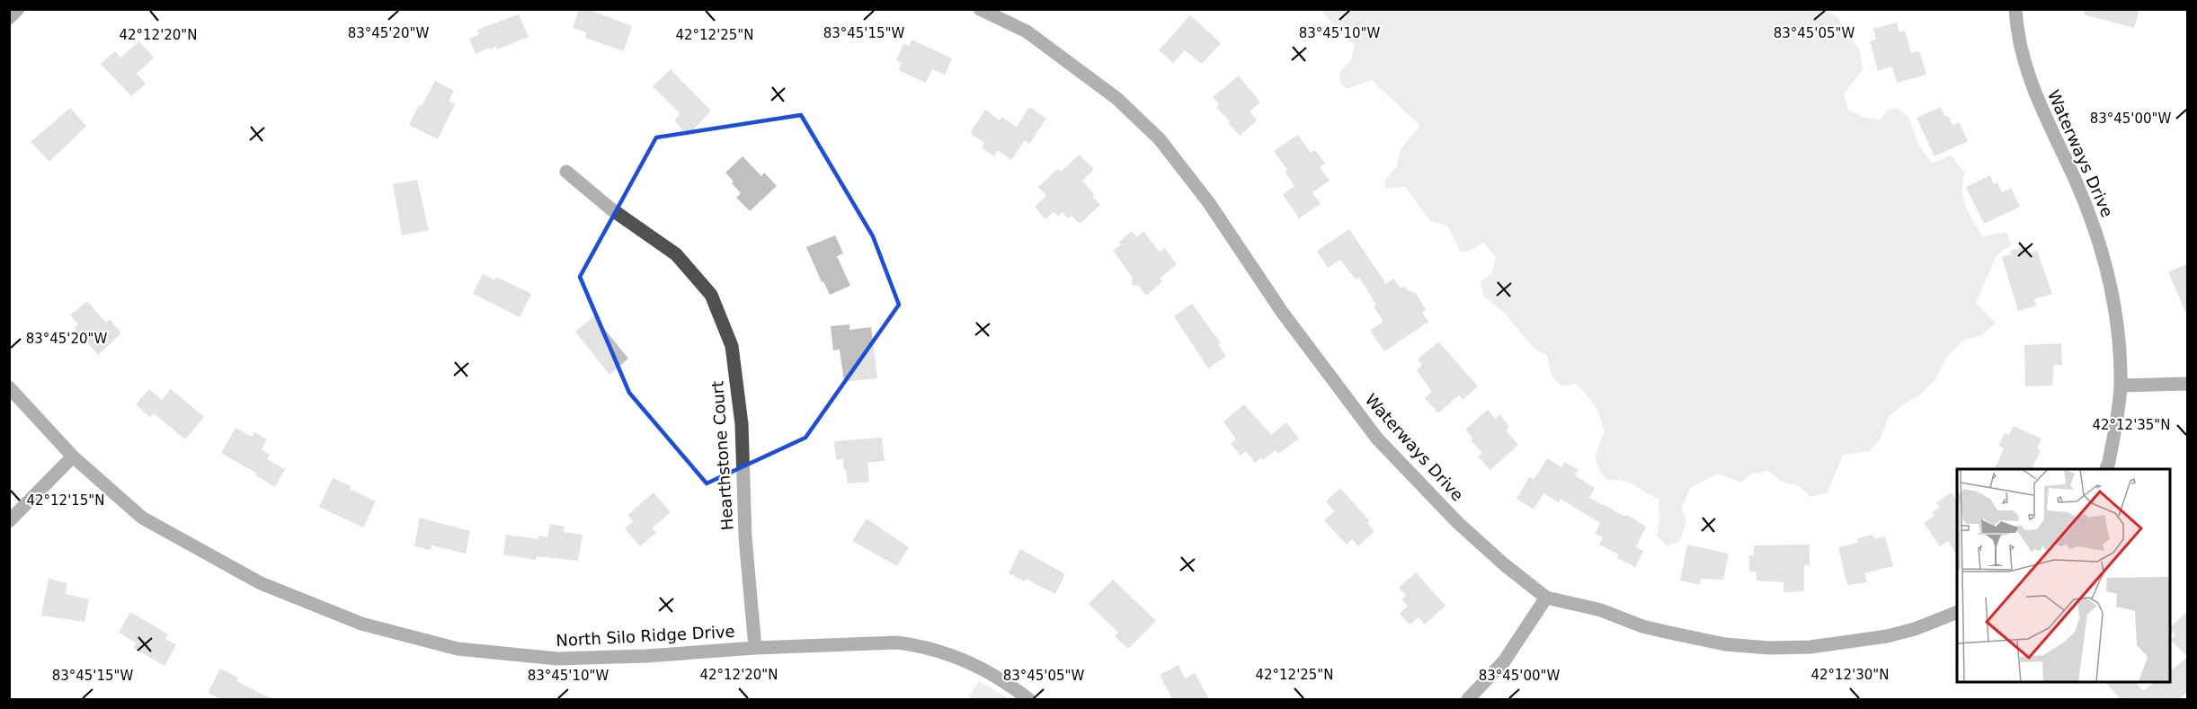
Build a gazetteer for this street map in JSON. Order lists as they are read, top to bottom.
{
  "streets": {
    "street": ["Waterways Drive", "Hearthstone Court", "North Silo Ridge Drive"]
  },
  "crossings": [
    ["Hearthstone Court", "North Silo Ridge Drive"]
  ],
  "coordinates": [
    "83°45'20\"W",
    "83°45'15\"W",
    "83°45'10\"W",
    "83°45'05\"W",
    "42°12'20\"N",
    "42°12'25\"N",
    "83°45'00\"W",
    "42°12'35\"N",
    "42°12'15\"N",
    "42°12'30\"N"
  ]
}
